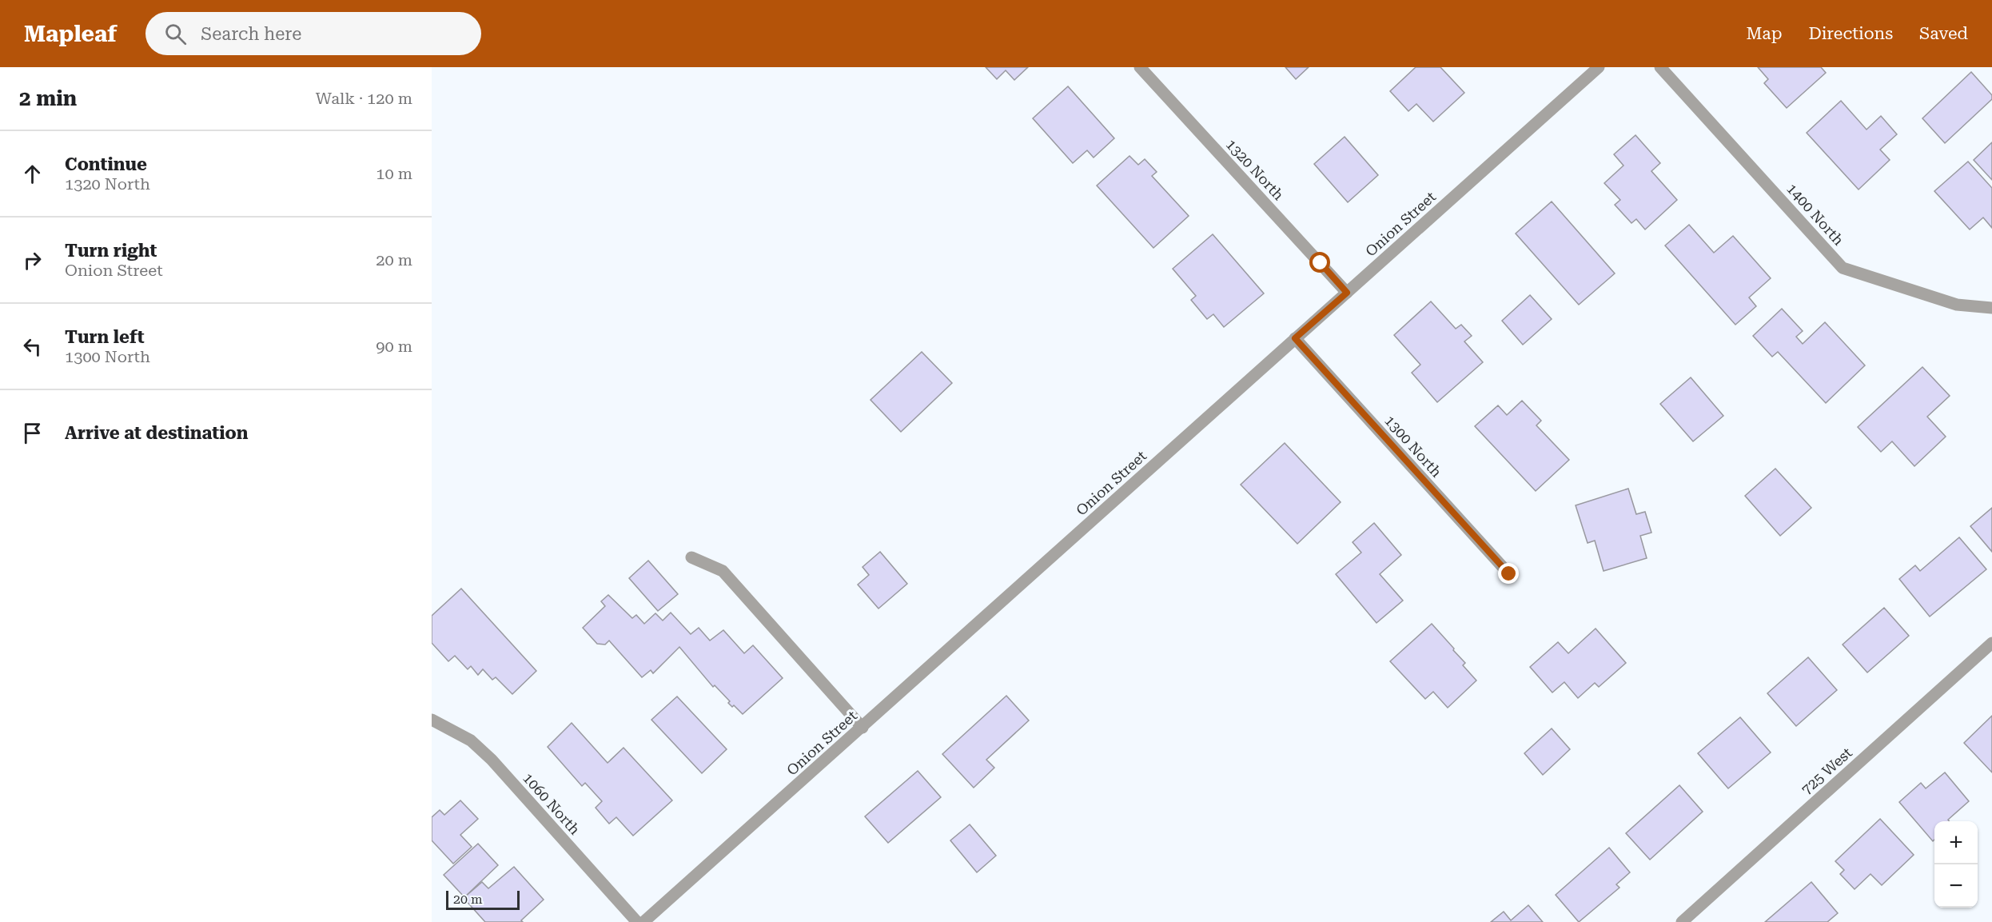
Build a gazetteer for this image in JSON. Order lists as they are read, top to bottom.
{
  "streets": {
    "street": [
      "1320 North",
      "1400 North",
      "Onion Street",
      "1300 North",
      "725 West",
      "1060 North"
    ]
  },
  "crossings": [
    ["1320 North", "Onion Street"],
    ["Onion Street", "1300 North"]
  ],
  "scale_bar": "20 m",
  "page": {
    "header": "Mapleaf",
    "search": "Search here",
    "nav": ["Map", "Directions", "Saved"],
    "heading": ["2 min", "Walk · 120 m"],
    "list": [
      ["Continue", "1320 North", "10 m"],
      ["Turn right", "Onion Street", "20 m"],
      ["Turn left", "1300 North", "90 m"],
      "Arrive at destination"
    ],
    "map_buttons": ["+", "−"],
    "scale": "20 m"
  }
}
